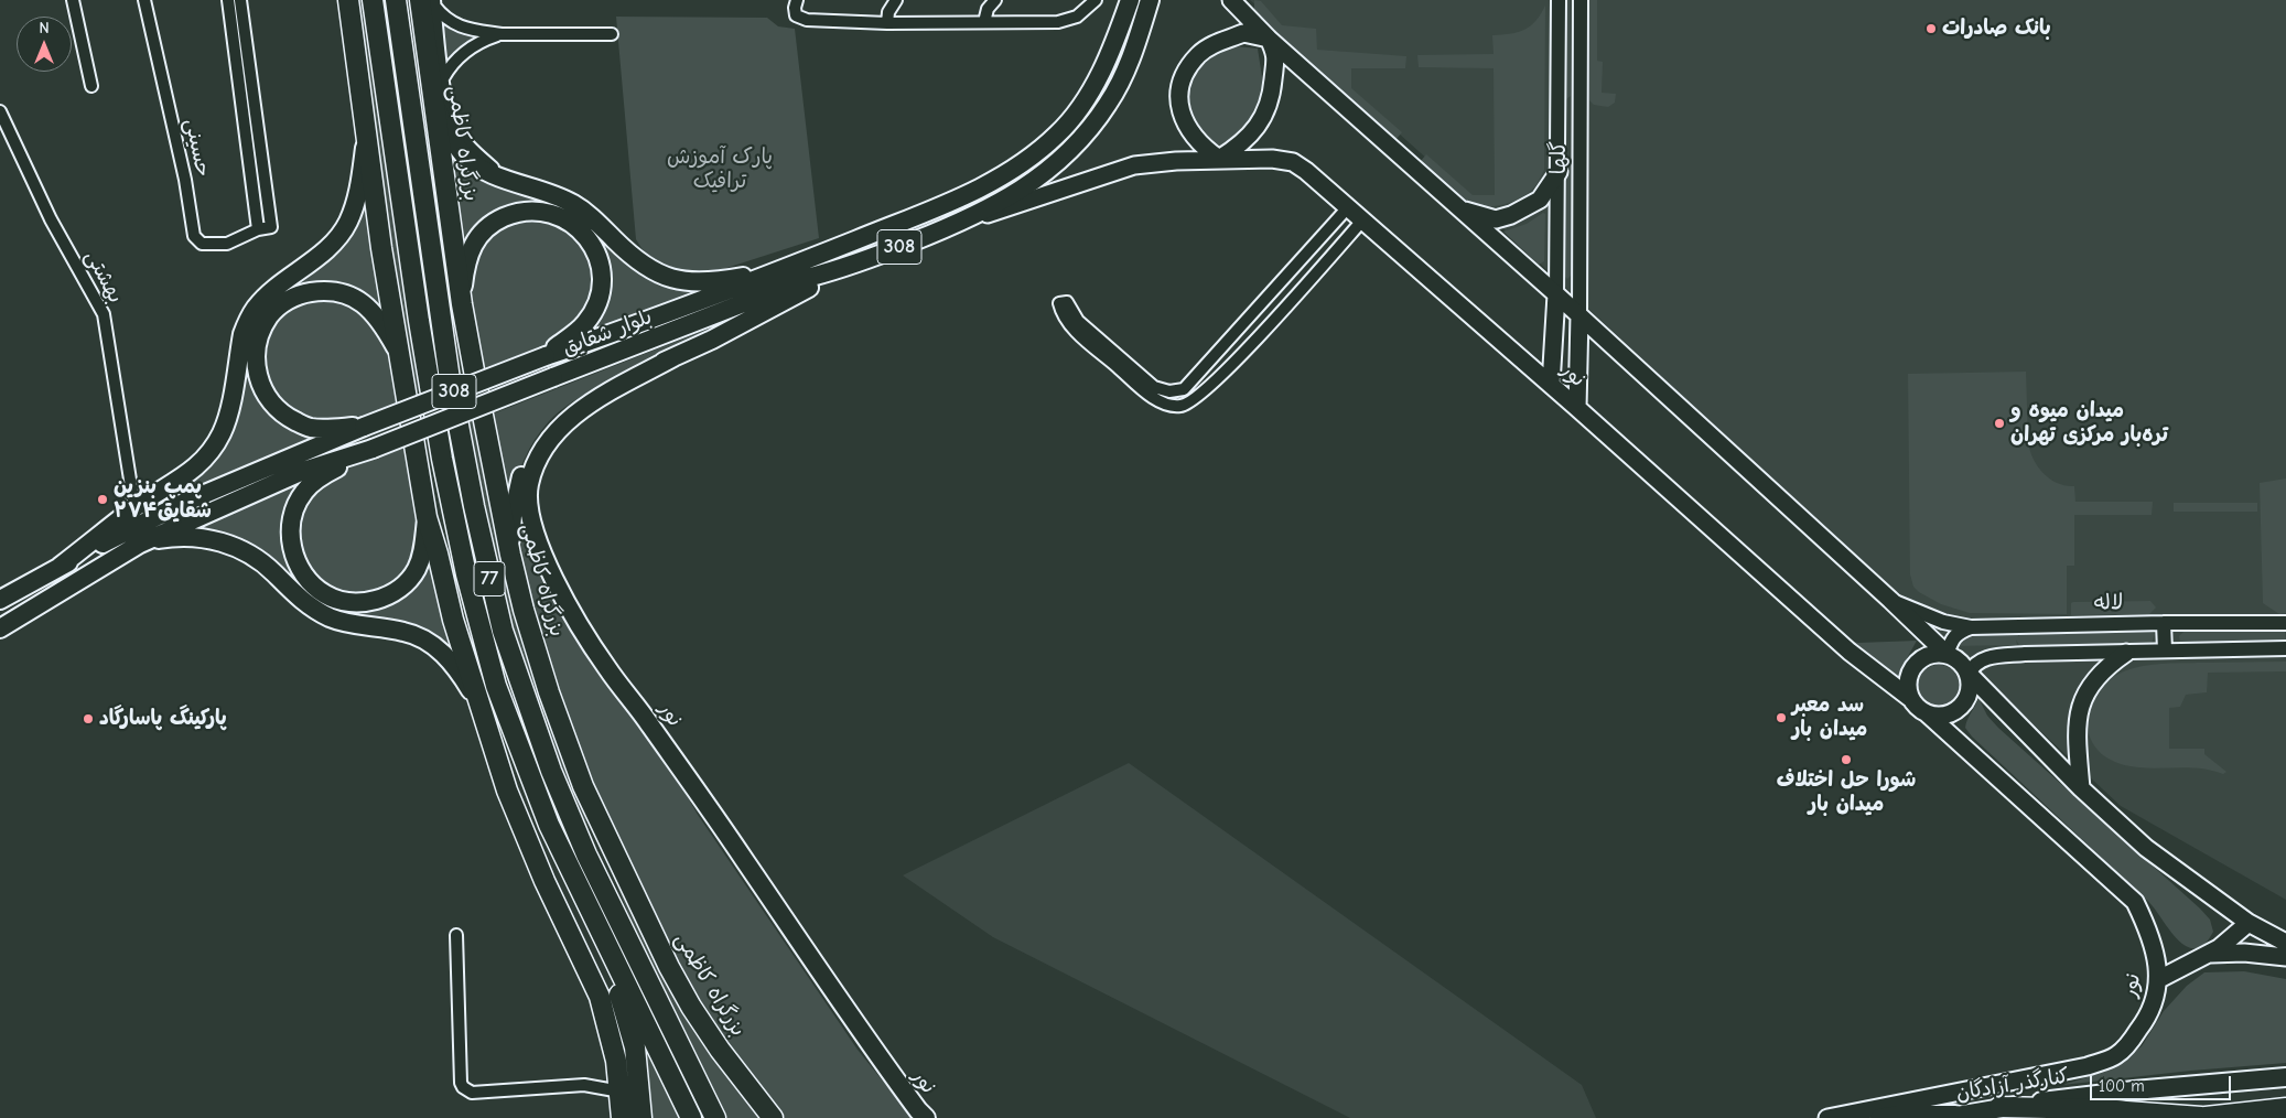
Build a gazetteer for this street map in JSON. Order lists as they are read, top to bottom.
{
  "streets": {
    "highway": ["بزرگراه کاظمی", "77"],
    "main road": [
      "308",
      "بلوار شقایق",
      "نور",
      "کنارگذر آزادگان"
    ],
    "street": [
      "حسینی",
      "گلها",
      "بهشتی",
      "لاله"
    ]
  },
  "crossings": [
    ["بلوار شقایق", "نور"]
  ],
  "parks": ["پارک آموزش ترافیک"],
  "places": [
    "بانک صادرات",
    "میدان میوه و تره‌بار مرکزی تهران",
    "پمپ بنزین ۲۷۴شقایق",
    "سد معبر میدان بار",
    "پارکینگ پاسارگاد",
    "شورا حل اختلاف میدان بار"
  ],
  "scale_bar": "100 m",
  "north": "top"
}
